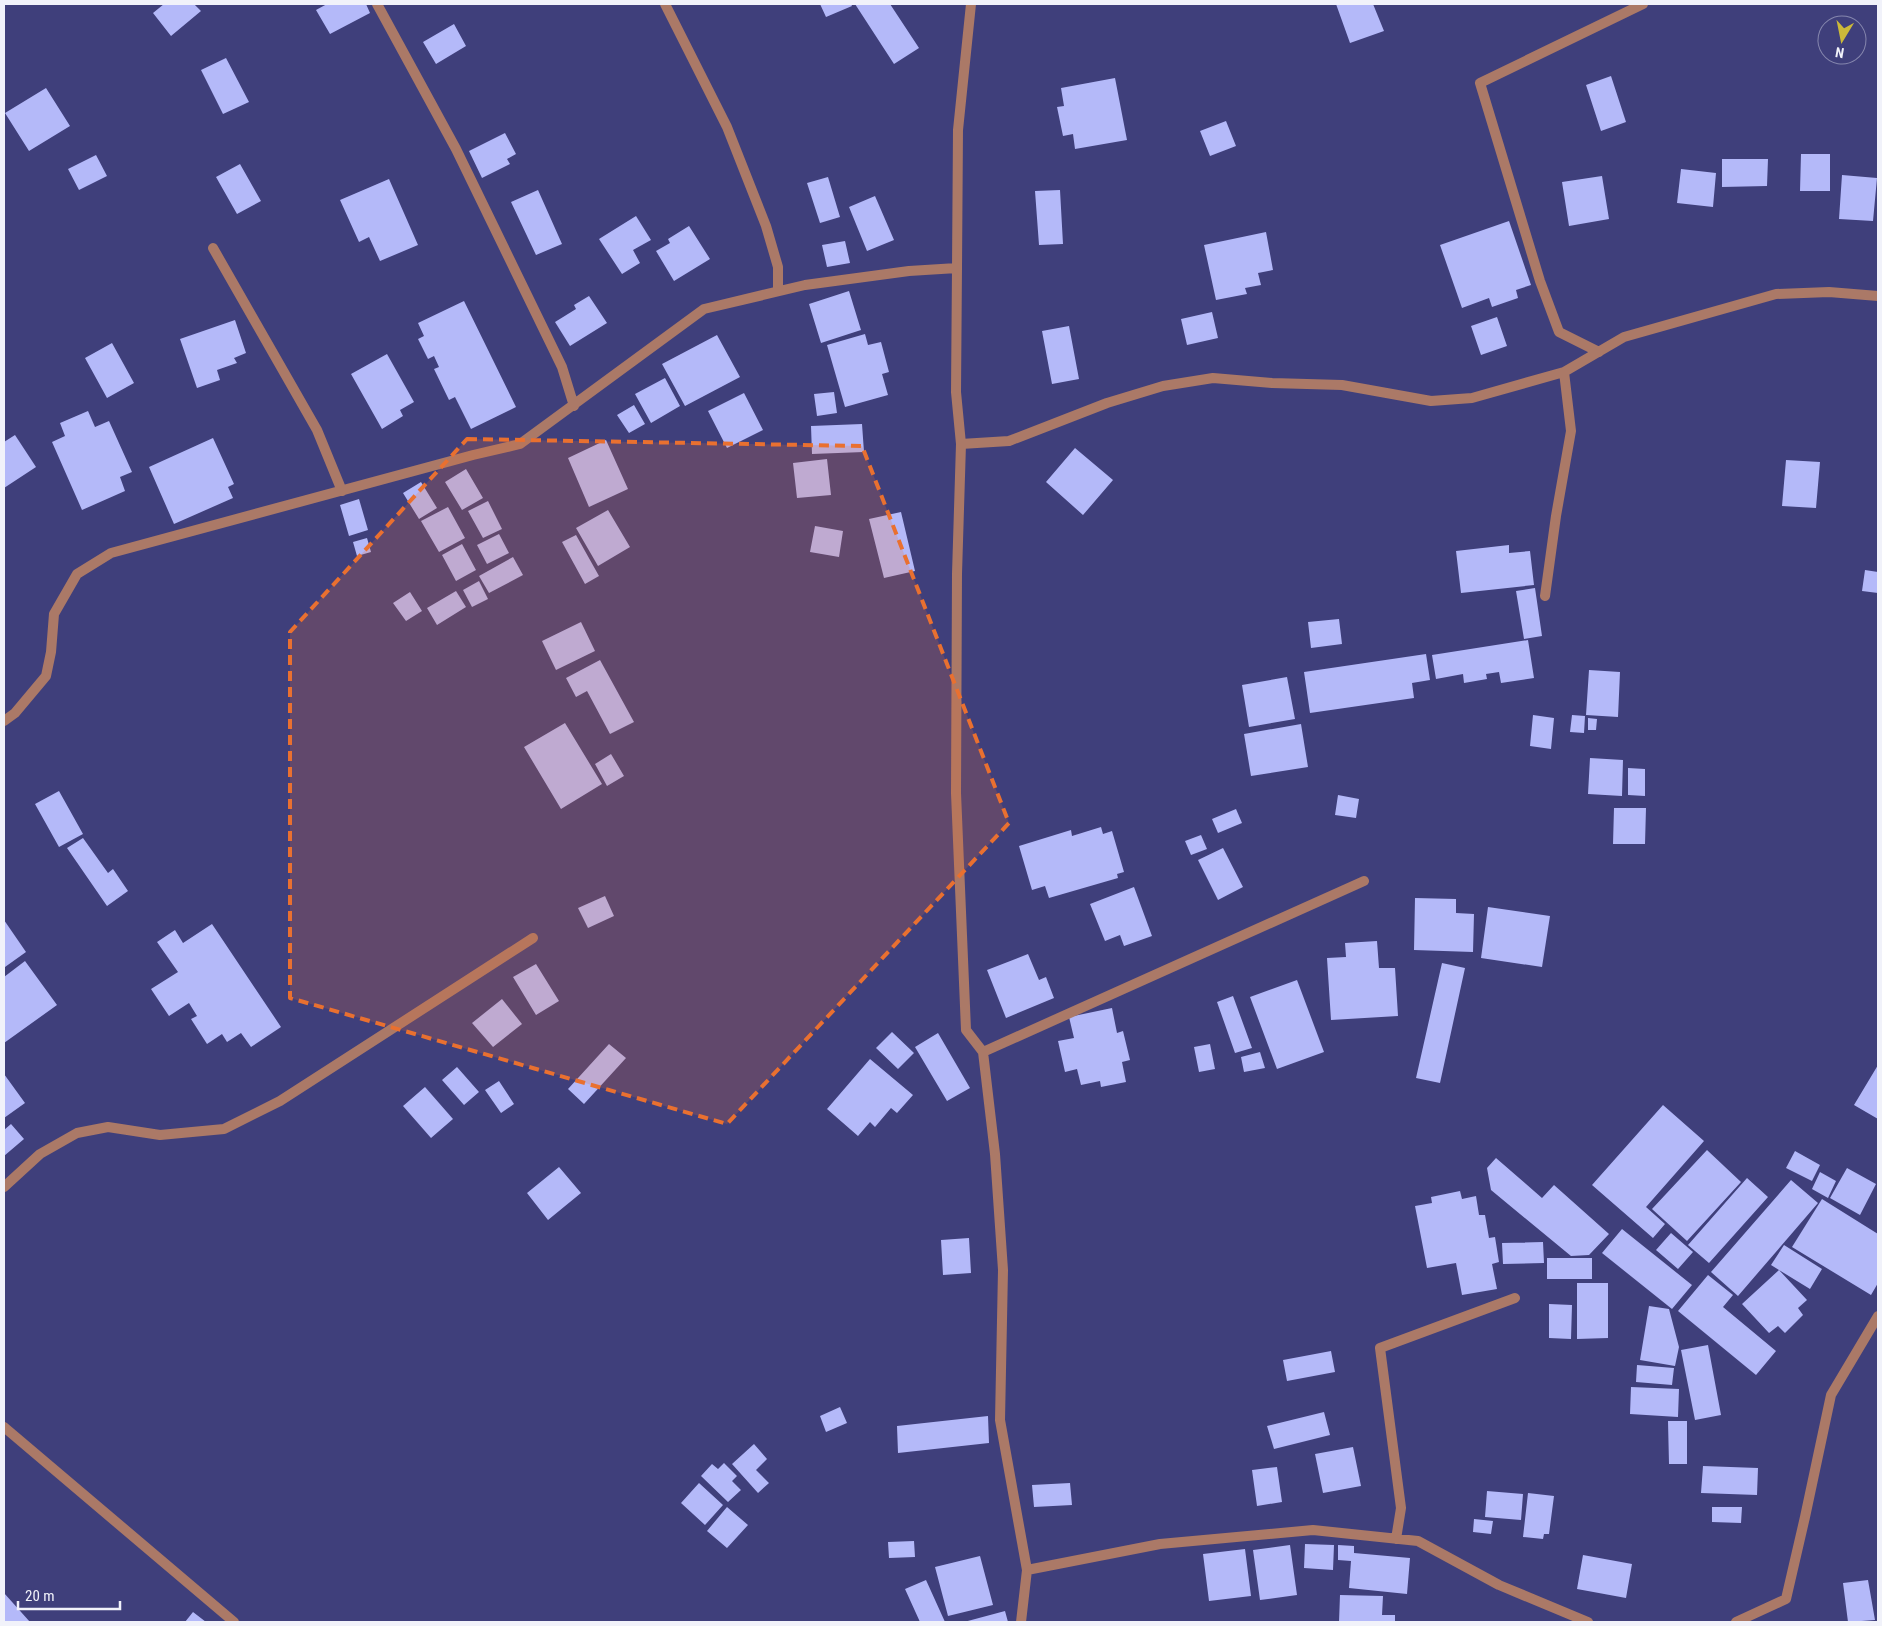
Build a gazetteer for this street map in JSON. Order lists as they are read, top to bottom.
{
  "scale_bar": "20 m",
  "north": "bottom"
}
